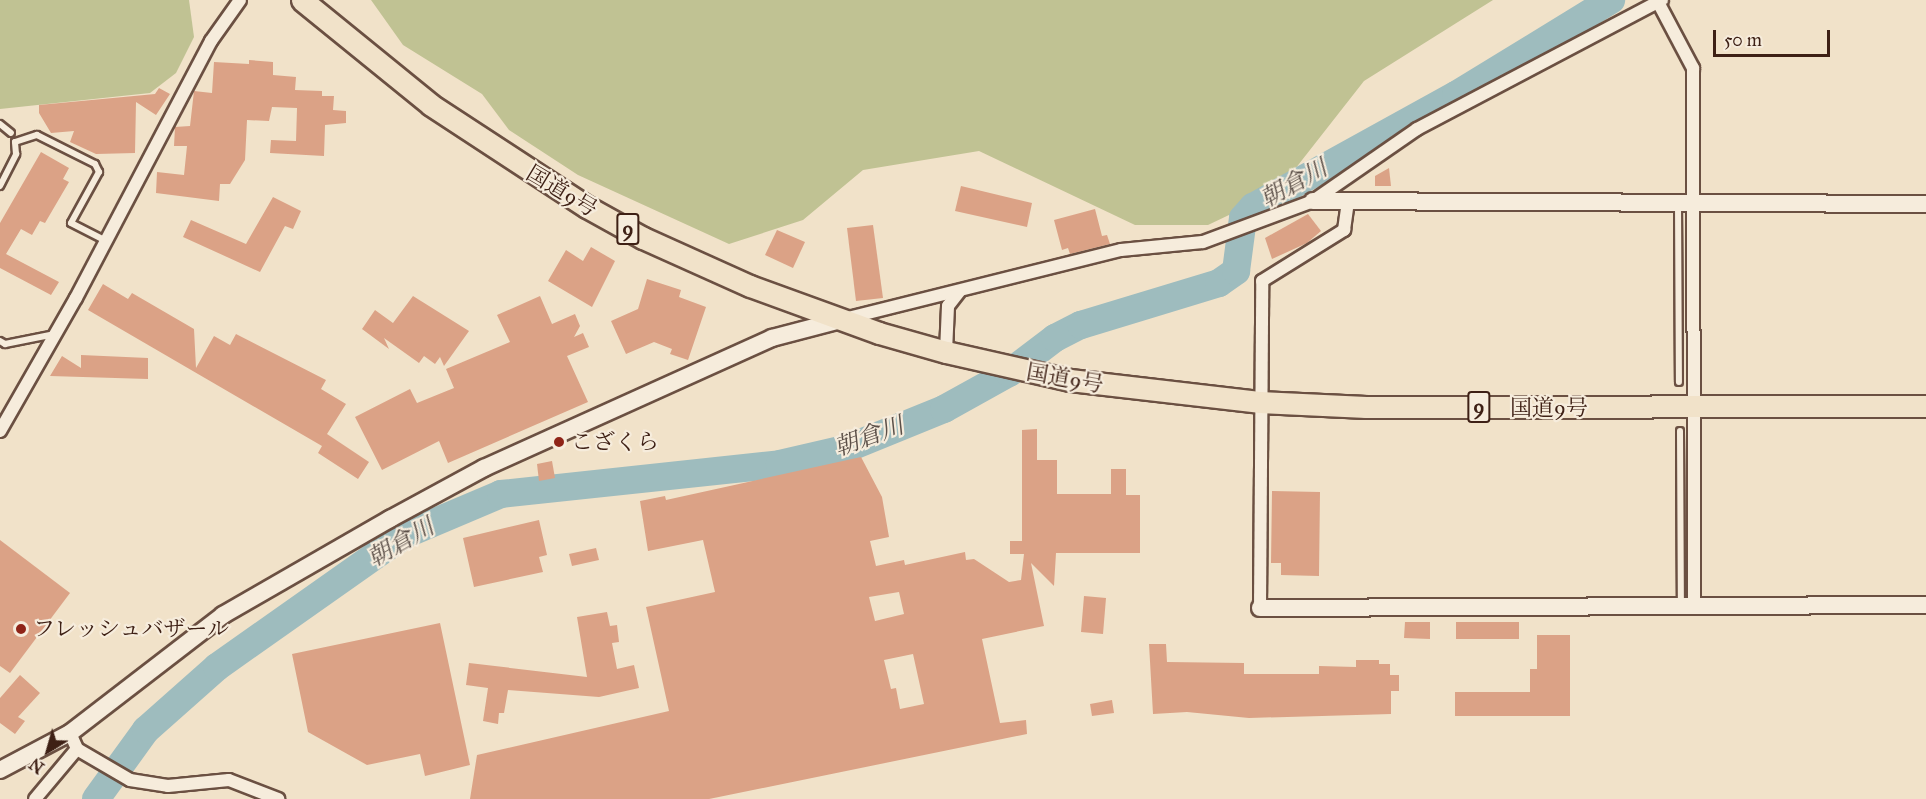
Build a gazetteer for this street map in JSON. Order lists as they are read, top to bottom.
{
  "streets": {
    "highway": ["国道9号", "9"]
  },
  "water": ["朝倉川"],
  "places": ["こざくら", "フレッシュバザール"],
  "scale_bar": "50 m",
  "north": "bottom left"
}
